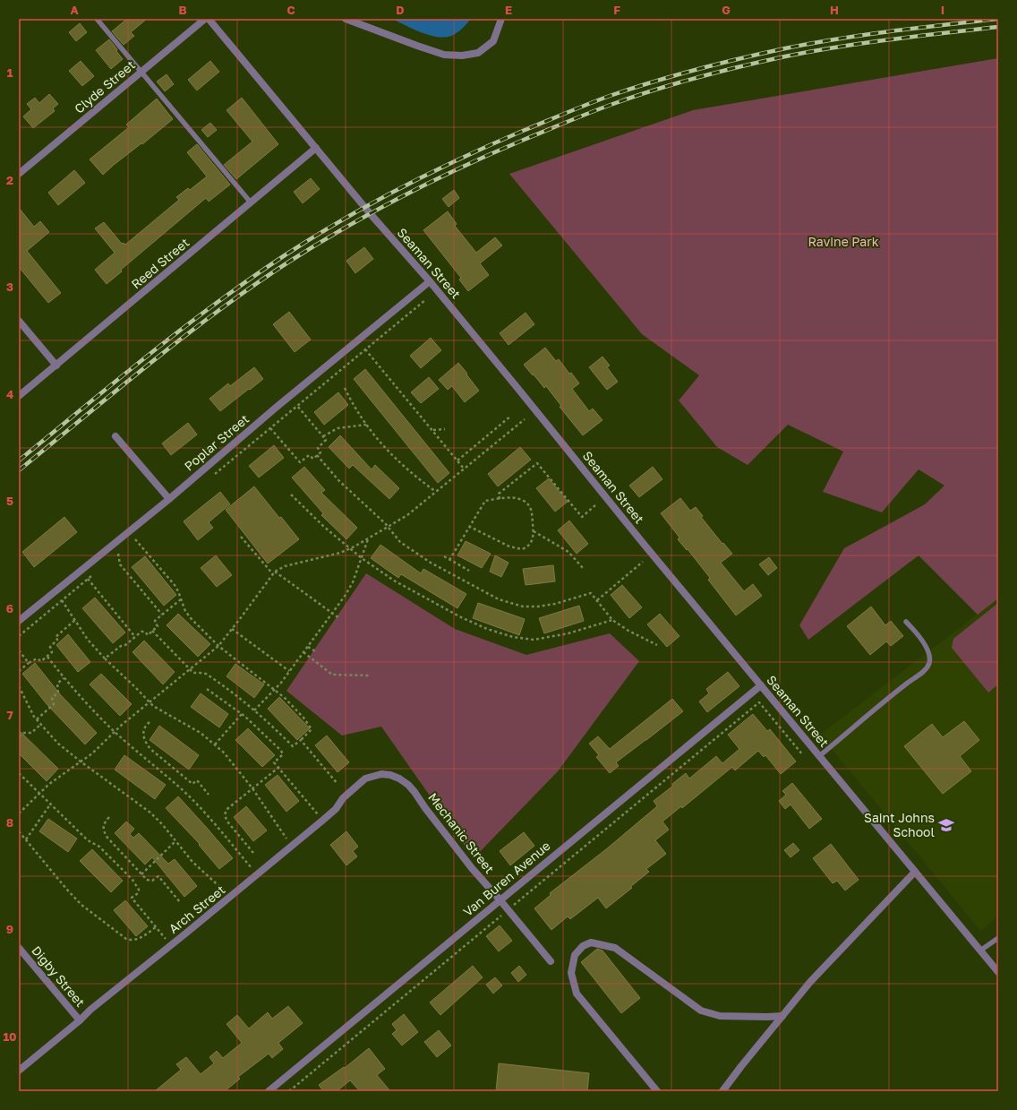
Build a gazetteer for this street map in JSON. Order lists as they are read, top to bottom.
{
  "streets": {
    "street": [
      "Clyde Street",
      "Reed Street",
      "Seaman Street",
      "Poplar Street",
      "Mechanic Street",
      "Van Buren Avenue",
      "Arch Street",
      "Digby Street"
    ]
  },
  "crossings": [
    ["Reed Street", "Seaman Street"],
    ["Seaman Street", "Poplar Street"],
    ["Seaman Street", "Van Buren Avenue"],
    ["Mechanic Street", "Van Buren Avenue"],
    ["Mechanic Street", "Arch Street"],
    ["Arch Street", "Digby Street"]
  ],
  "parks": ["Ravine Park"],
  "places": {
    "school or university": ["Saint Johns School"]
  },
  "grid": {
    "columns": [
      "A",
      "B",
      "C",
      "D",
      "E",
      "F",
      "G",
      "H",
      "I"
    ],
    "rows": [
      "1",
      "2",
      "3",
      "4",
      "5",
      "6",
      "7",
      "8",
      "9",
      "10"
    ]
  }
}
